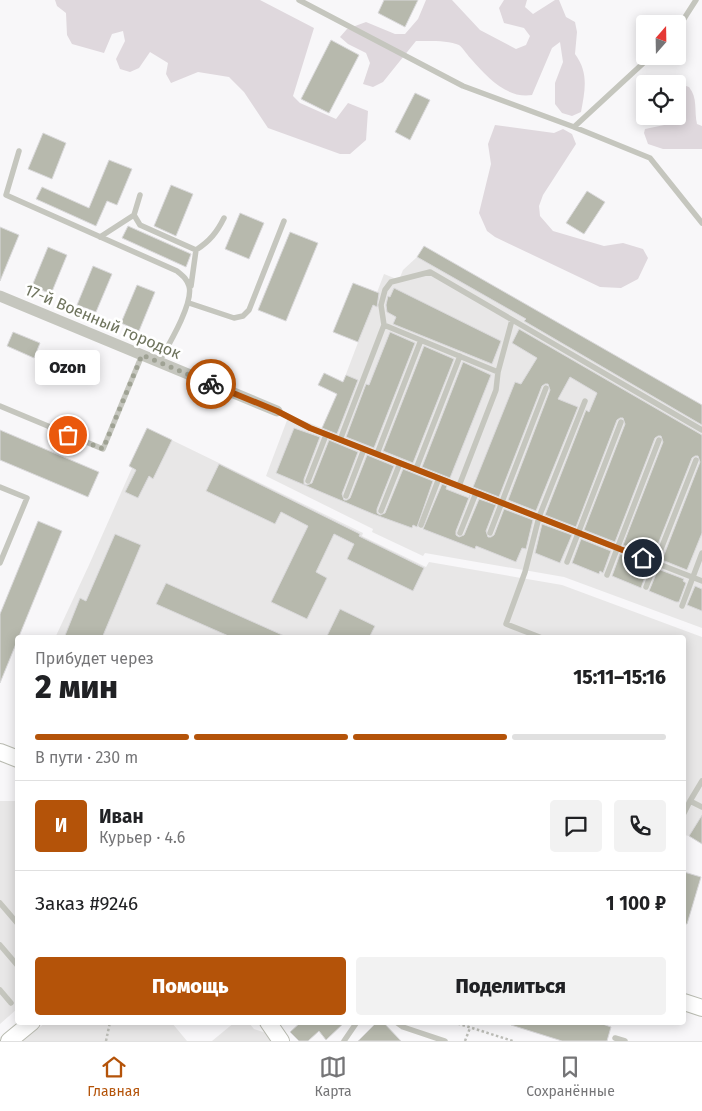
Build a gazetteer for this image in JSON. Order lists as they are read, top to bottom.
{
  "streets": {
    "street": ["17-й Военный городок"]
  },
  "places": ["Ozon"],
  "north": "top",
  "page": {
    "bubble": "Ozon",
    "heading": ["2 мин", "Прибудет через", "15:11–15:16"],
    "panel": [
      "Иван",
      "Курьер · 4.6",
      "Заказ #9246",
      "1 100 ₽"
    ],
    "bar": "В пути · 230 m",
    "round": "И",
    "buttons": ["Помощь", "Поделиться"],
    "tabs": ["Главная", "Карта", "Сохранённые"]
  }
}
